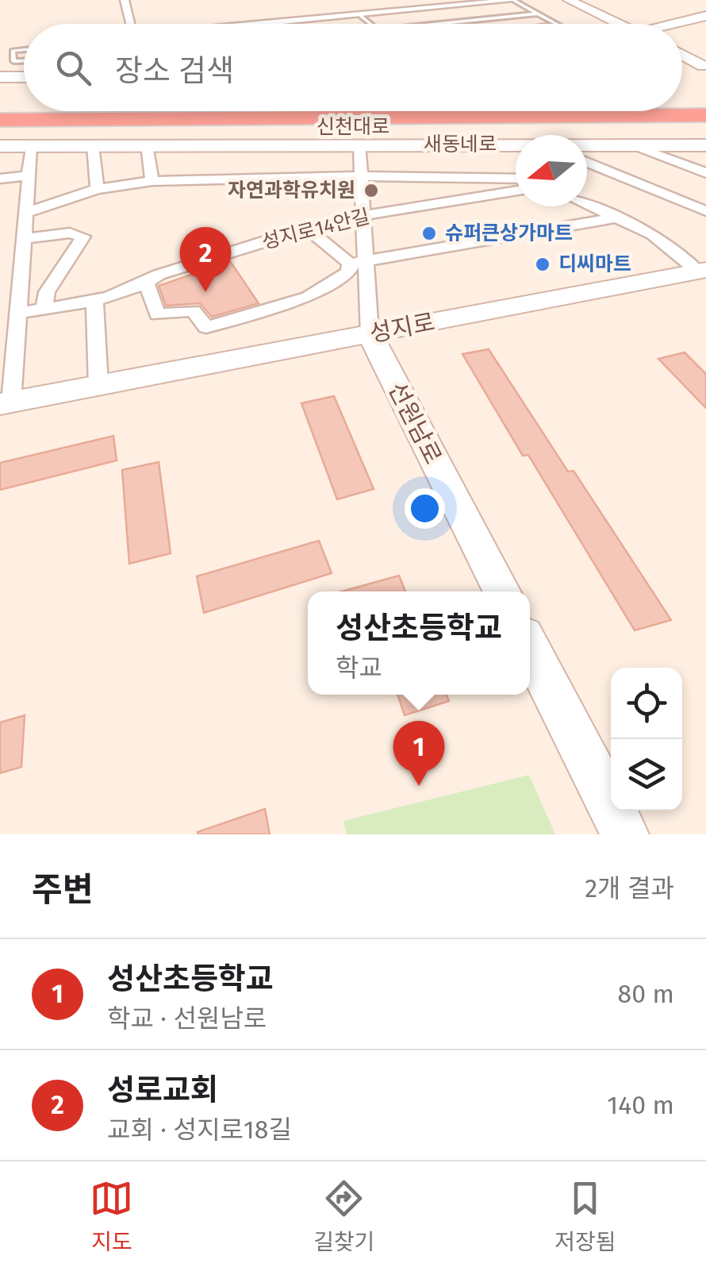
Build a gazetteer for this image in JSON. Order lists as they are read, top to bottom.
{
  "streets": {
    "highway": ["신천대로"],
    "street": [
      "새동네로",
      "성지로14안길",
      "성지로",
      "선원남로"
    ]
  },
  "crossings": [
    ["성지로", "선원남로"]
  ],
  "places": ["자연과학유치원", "슈퍼큰상가마트", "디씨마트"],
  "north": "left",
  "page": {
    "search": "장소 검색",
    "pins": ["2", "1"],
    "popup": ["성산초등학교", "학교"],
    "heading": ["주변", "2개 결과"],
    "list": [
      {
        "mark": "1",
        "name": "성산초등학교",
        "note": "학교 · 선원남로",
        "value": "80 m"
      },
      {
        "mark": "2",
        "name": "성로교회",
        "note": "교회 · 성지로18길",
        "value": "140 m"
      }
    ],
    "nav": ["지도", "길찾기", "저장됨"]
  }
}
